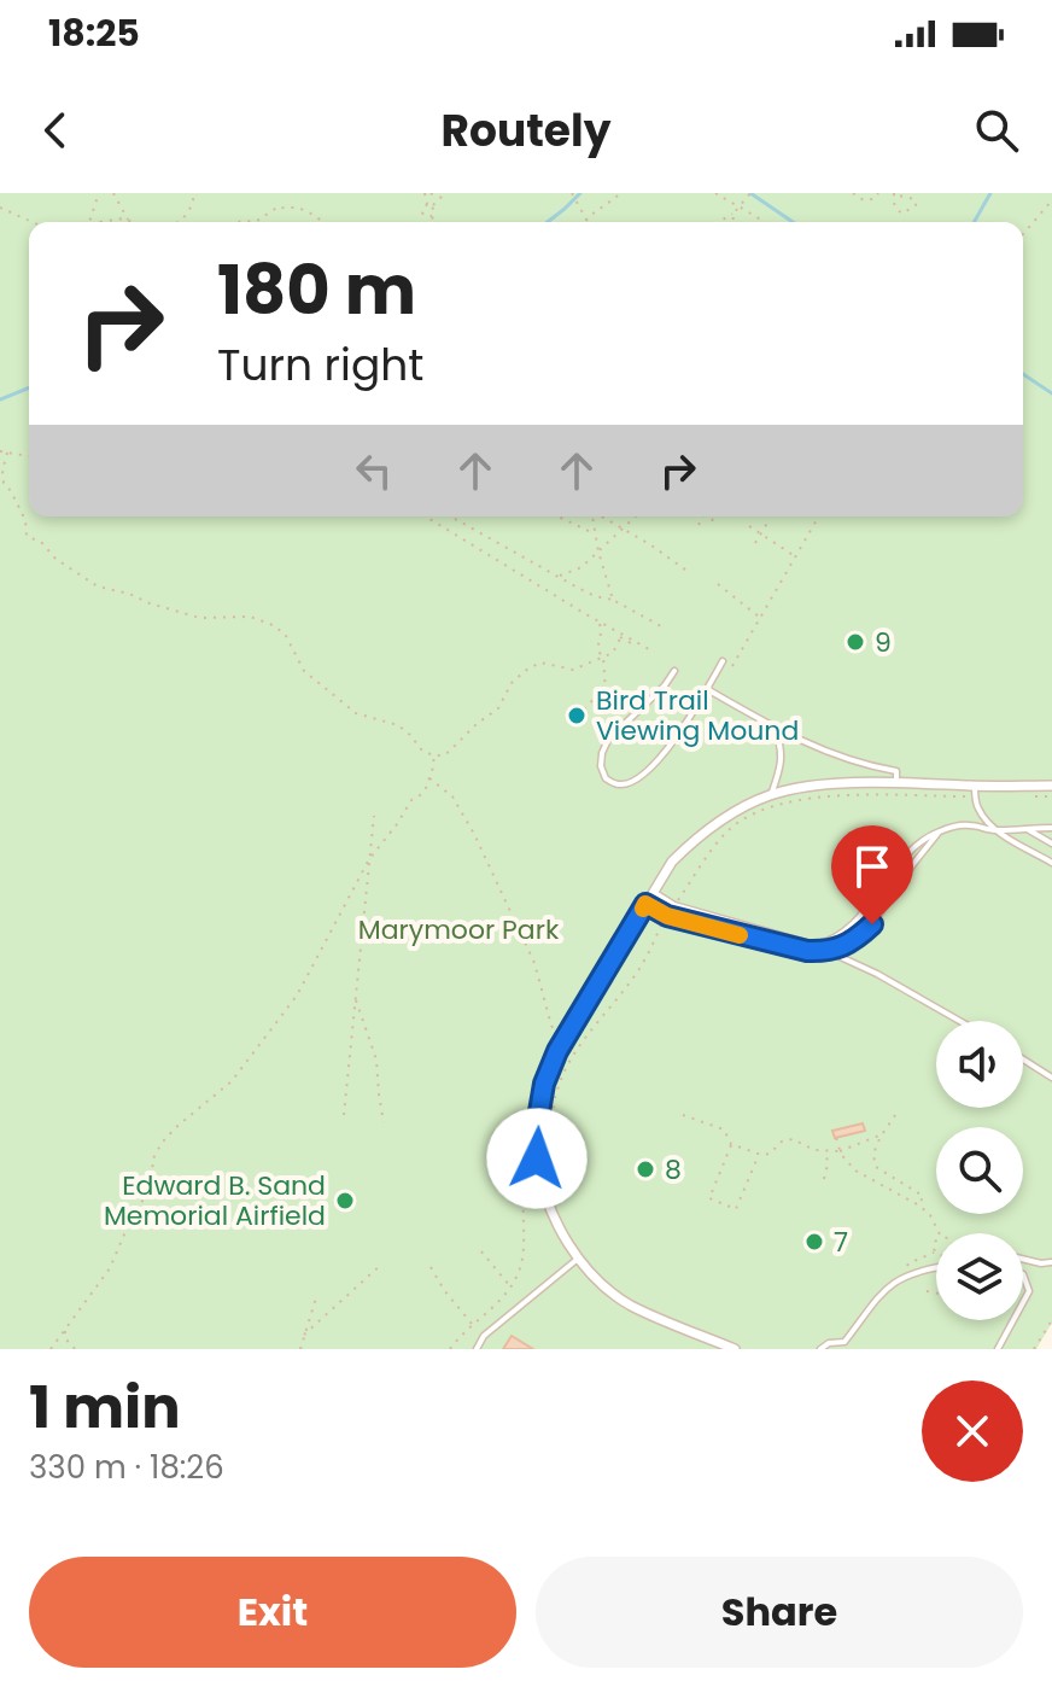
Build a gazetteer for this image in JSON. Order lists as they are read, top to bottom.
{
  "parks": ["Marymoor Park"],
  "places": [
    "9",
    "Bird Trail Viewing Mound",
    "8",
    "Edward B. Sand Memorial Airfield",
    "7"
  ],
  "page": {
    "status": "18:25",
    "header": "Routely",
    "turn": ["180 m", "Turn right"],
    "heading": ["1 min", "330 m · 18:26"],
    "buttons": ["Exit", "Share"]
  }
}
